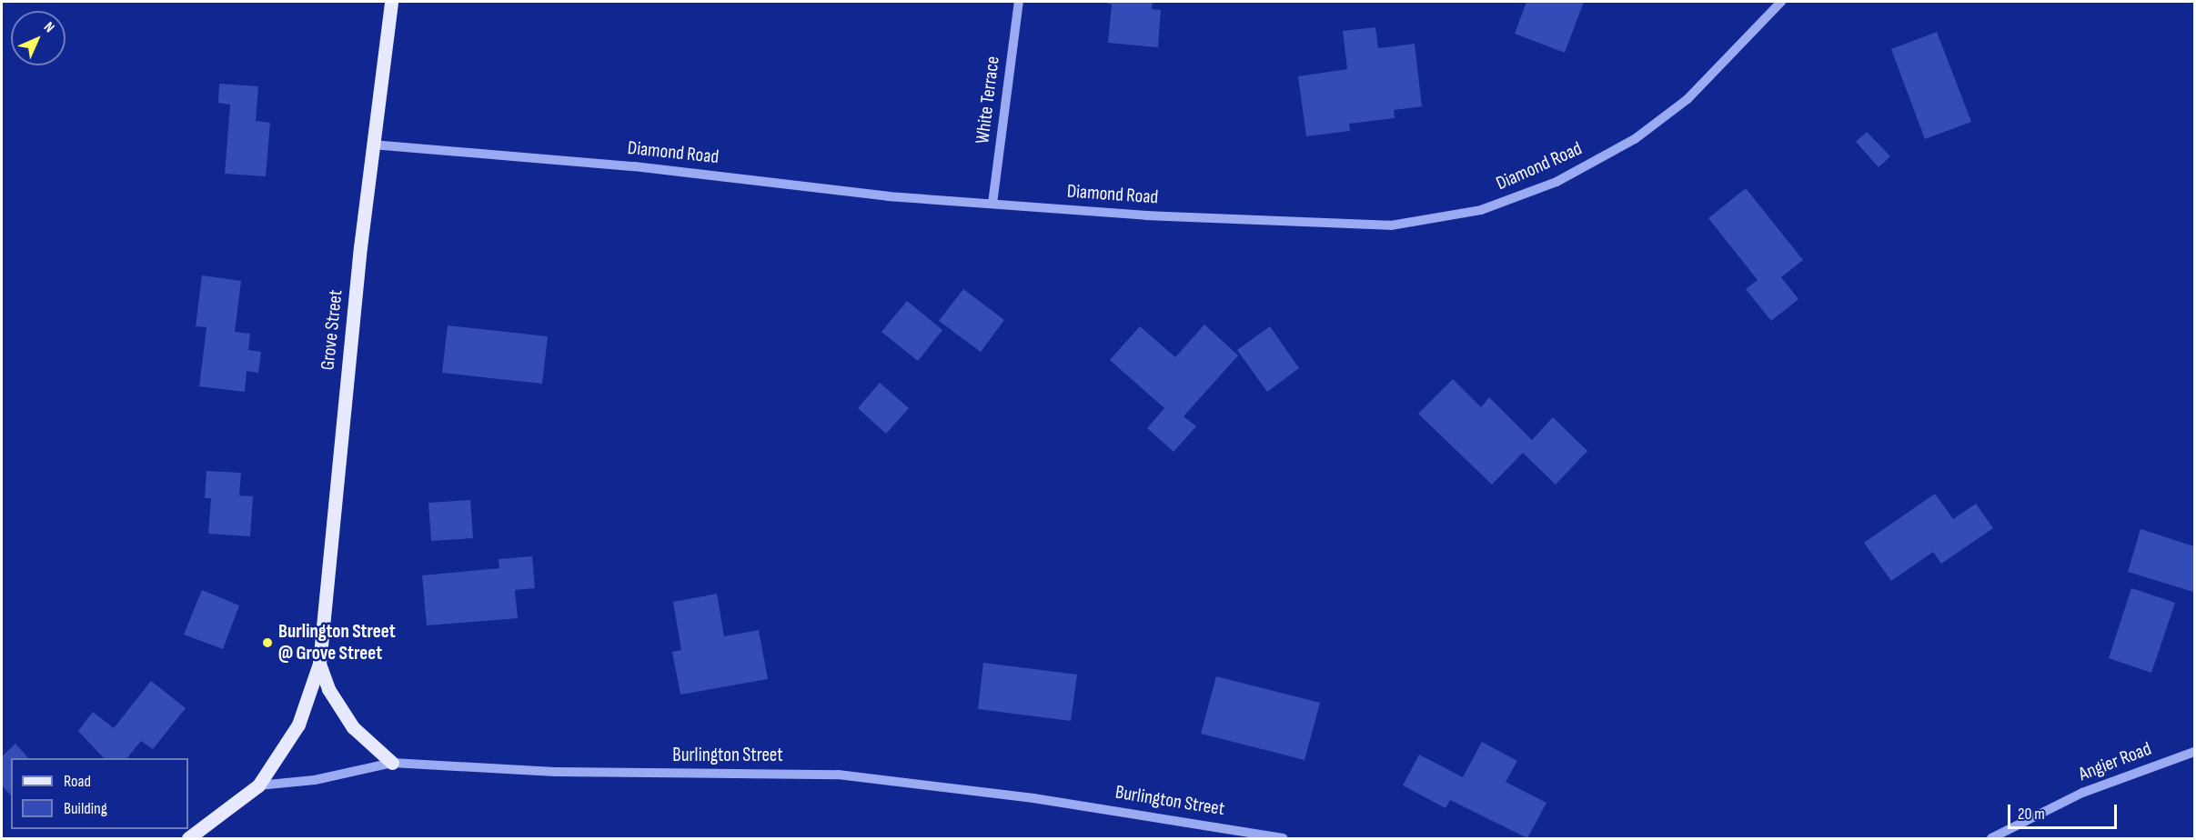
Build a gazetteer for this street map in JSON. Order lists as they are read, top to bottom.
{
  "streets": {
    "main road": ["Grove Street"],
    "street": [
      "White Terrace",
      "Diamond Road",
      "Burlington Street",
      "Angier Road"
    ]
  },
  "crossings": [
    ["White Terrace", "Diamond Road"],
    ["Diamond Road", "Grove Street"],
    ["Grove Street", "Burlington Street"]
  ],
  "places": ["Burlington Street @ Grove Street"],
  "legend": ["Road", "Building"],
  "scale_bar": "20 m",
  "north": "top right"
}
